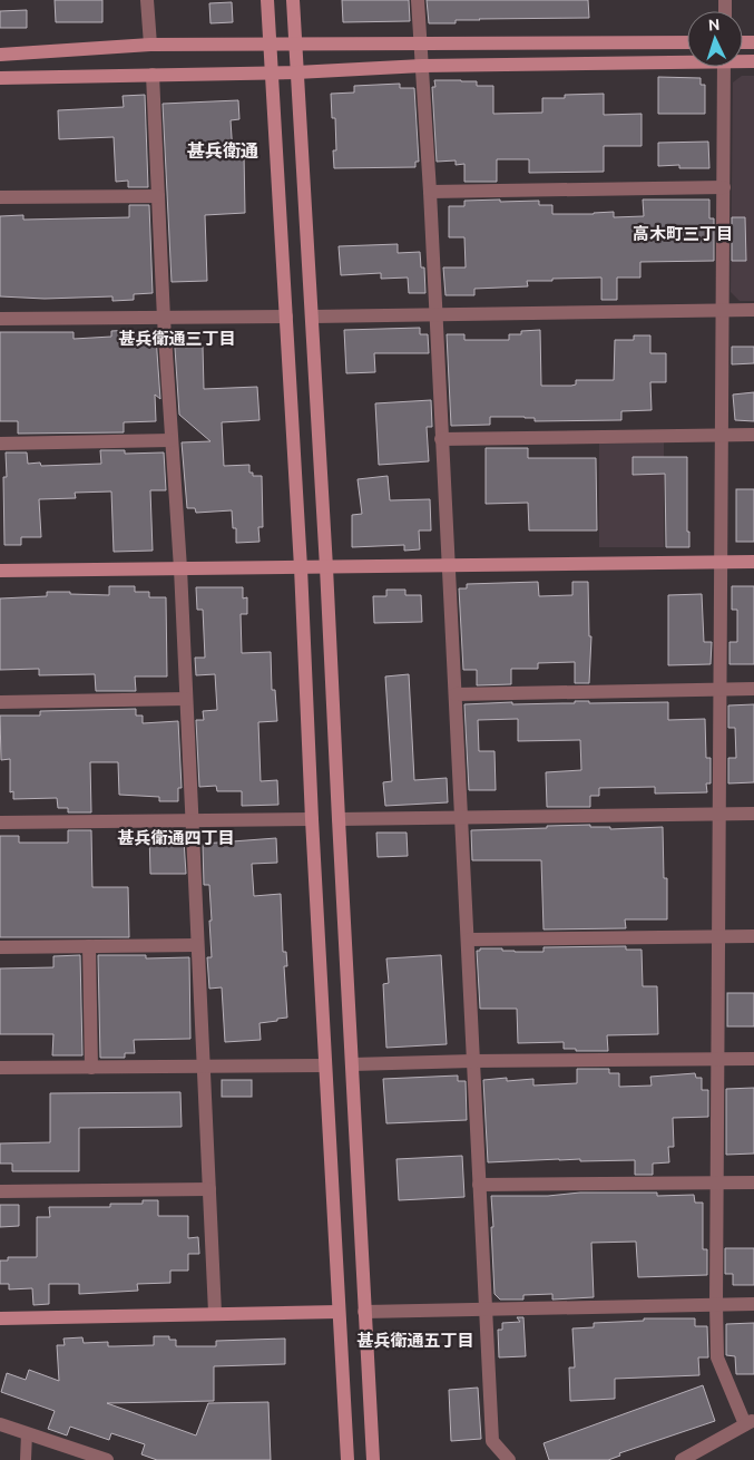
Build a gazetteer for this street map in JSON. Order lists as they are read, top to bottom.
{
  "districts": [
    "甚兵衛通",
    "高木町三丁目",
    "甚兵衛通三丁目",
    "甚兵衛通四丁目",
    "甚兵衛通五丁目"
  ],
  "north": "top"
}
